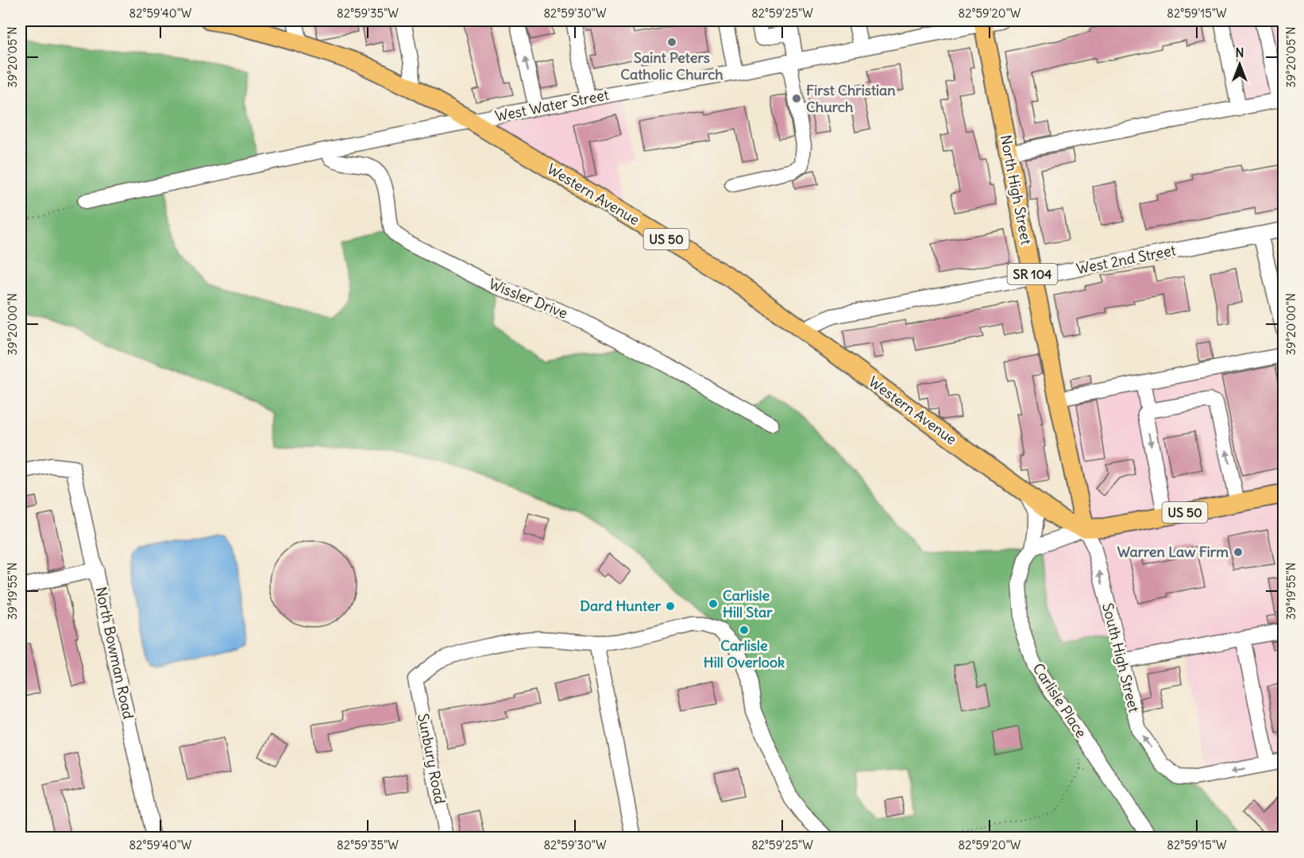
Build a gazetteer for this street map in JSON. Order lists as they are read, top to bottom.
{
  "streets": {
    "main road": [
      "North High Street",
      "Western Avenue",
      "US 50",
      "SR 104"
    ],
    "street": [
      "West Water Street",
      "West 2nd Street",
      "Wissler Drive",
      "North Bowman Road",
      "South High Street",
      "Carlisle Place",
      "Sunbury Road"
    ]
  },
  "crossings": [
    ["West Water Street", "North High Street"],
    ["West Water Street", "Western Avenue"],
    ["West Water Street", "Wissler Drive"],
    ["North High Street", "Western Avenue"],
    ["North High Street", "US 50"],
    ["North High Street", "West 2nd Street"],
    ["North High Street", "South High Street"],
    ["Western Avenue", "US 50"],
    ["Western Avenue", "West 2nd Street"],
    ["Western Avenue", "South High Street"],
    ["Western Avenue", "Carlisle Place"],
    ["US 50", "South High Street"]
  ],
  "one_way": ["South High Street"],
  "places": [
    "Saint Peters Catholic Church",
    "First Christian Church",
    "Warren Law Firm",
    "Carlisle Hill Star",
    "Dard Hunter",
    "Carlisle Hill Overlook"
  ],
  "north": "top",
  "coordinates": [
    "82°59'40\"W",
    "82°59'35\"W",
    "82°59'30\"W",
    "82°59'25\"W",
    "82°59'20\"W",
    "82°59'15\"W",
    "39°20'05\"N",
    "39°20'00\"N",
    "39°19'55\"N"
  ]
}
